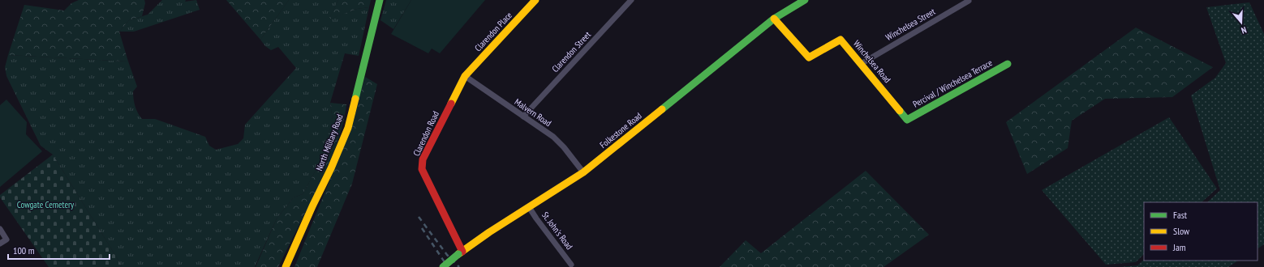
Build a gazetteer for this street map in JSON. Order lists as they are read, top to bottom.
{
  "streets": {
    "street": [
      "Winchelsea Street",
      "Clarendon Place",
      "Clarendon Street",
      "Winchelsea Road",
      "Percival / Winchelsea Terrace",
      "Malvern Road",
      "Folkestone Road",
      "Clarendon Road",
      "North Military Road",
      "St. John's Road"
    ]
  },
  "crossings": [
    ["Winchelsea Street", "Winchelsea Road"],
    ["Clarendon Place", "Malvern Road"],
    ["Clarendon Place", "Clarendon Road"],
    ["Clarendon Street", "Malvern Road"],
    ["Winchelsea Road", "Percival / Winchelsea Terrace"],
    ["Winchelsea Road", "Folkestone Road"],
    ["Malvern Road", "Folkestone Road"],
    ["Malvern Road", "Clarendon Road"],
    ["Folkestone Road", "Clarendon Road"],
    ["Folkestone Road", "St. John's Road"]
  ],
  "parks": ["Cowgate Cemetery"],
  "legend": ["Fast", "Slow", "Jam"],
  "scale_bar": "100 m",
  "north": "bottom"
}
